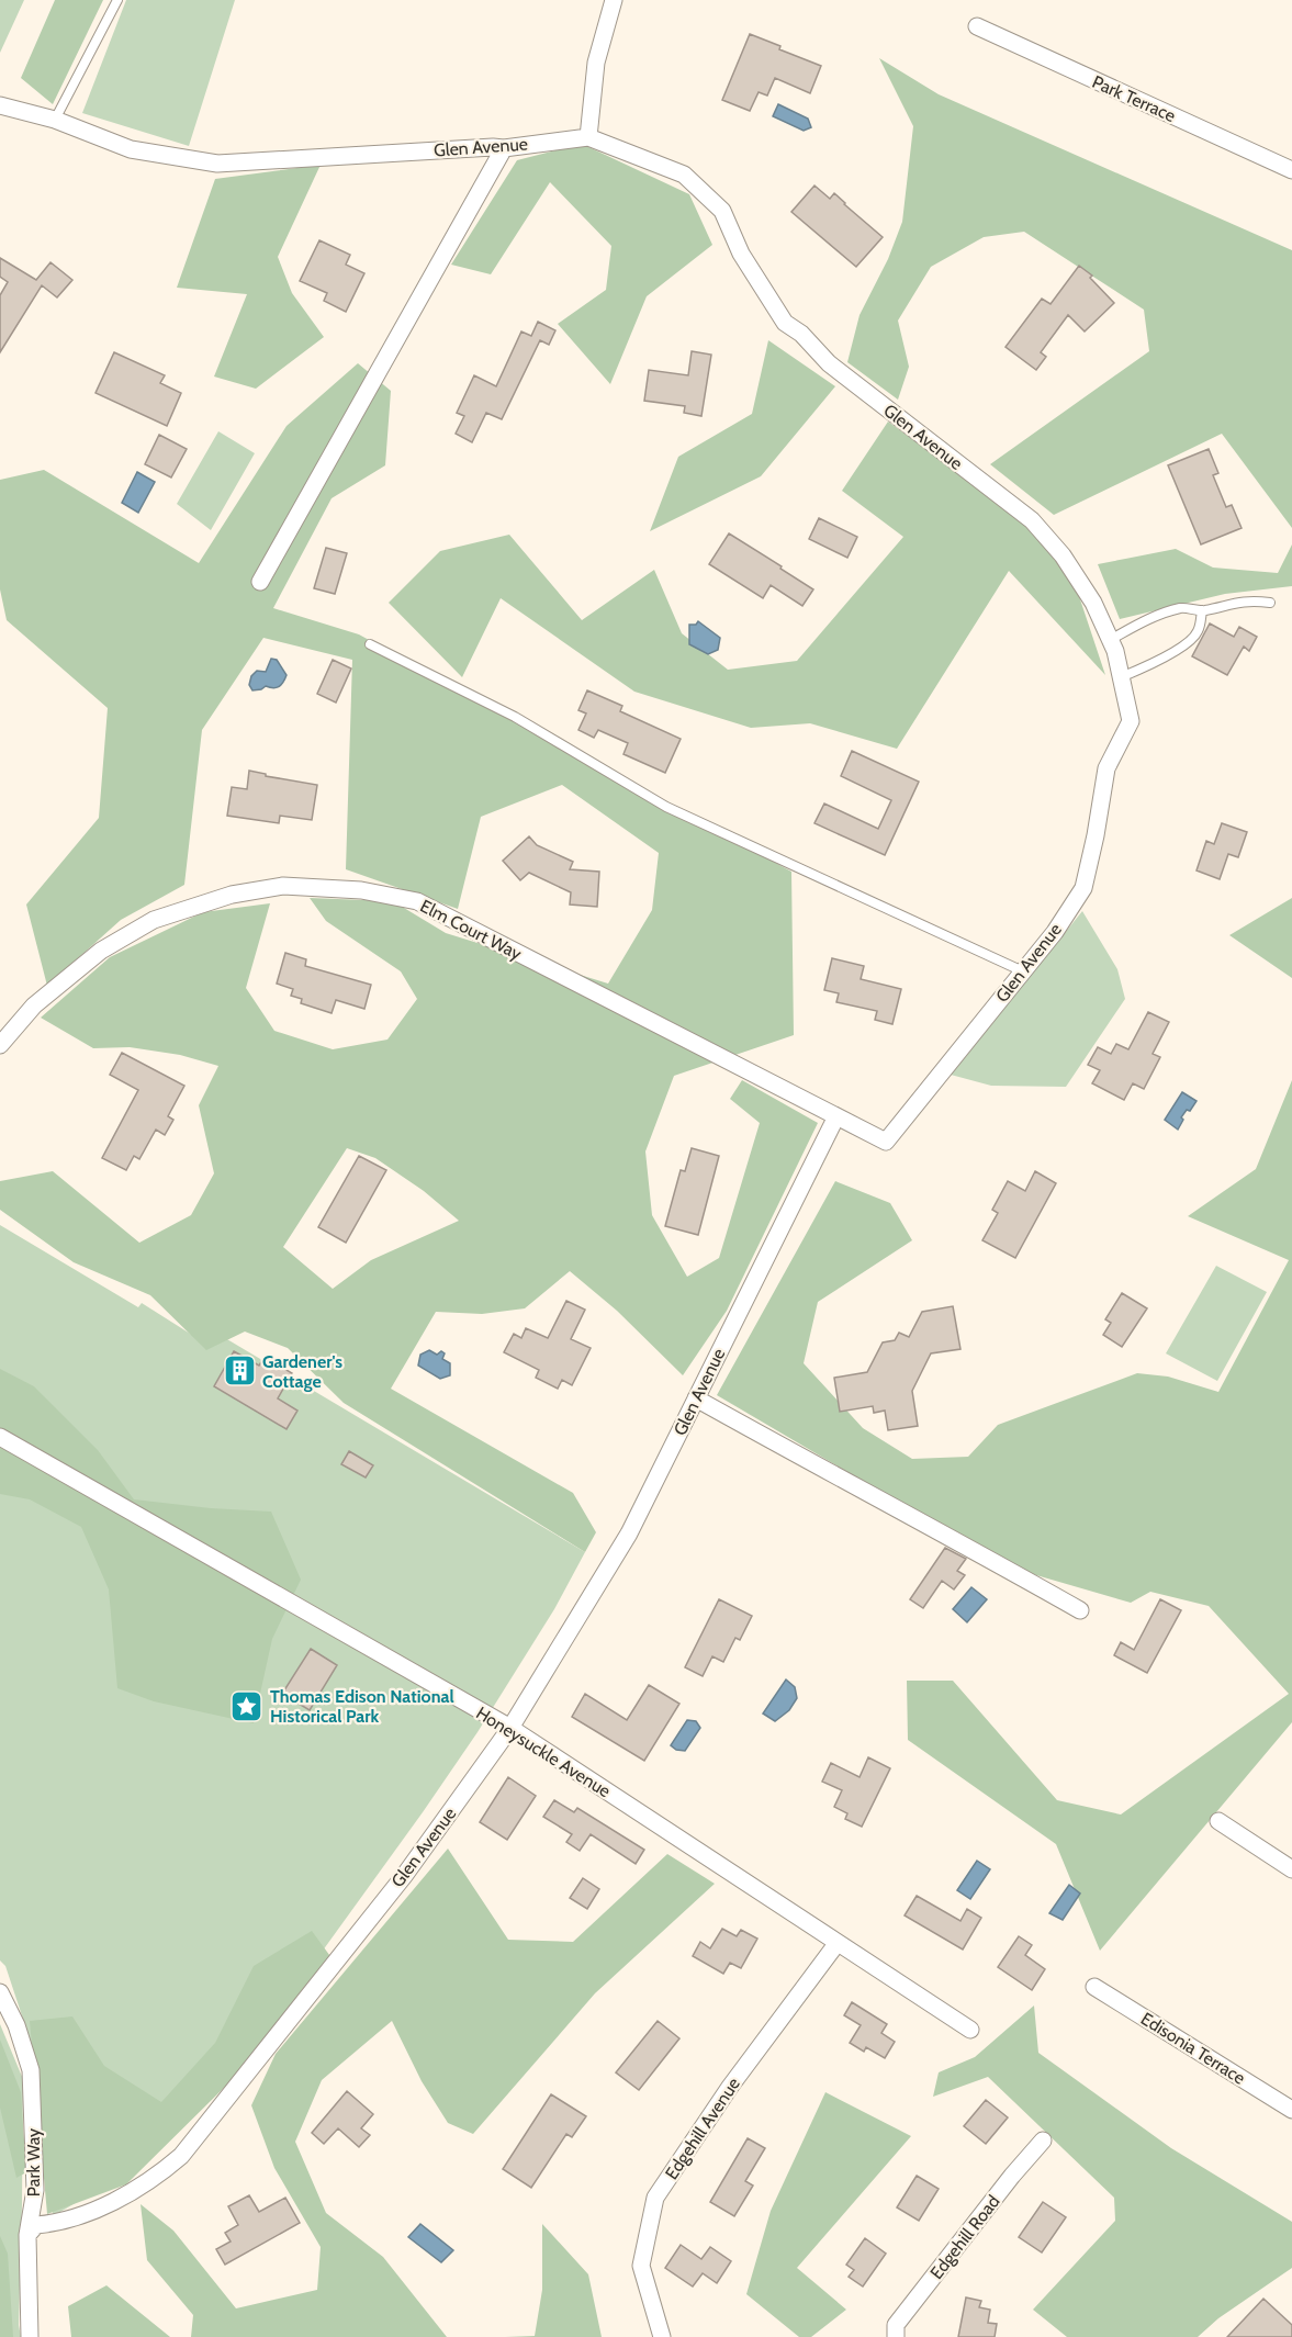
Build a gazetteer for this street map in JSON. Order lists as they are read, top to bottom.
{
  "streets": {
    "street": [
      "Park Terrace",
      "Glen Avenue",
      "Elm Court Way",
      "Honeysuckle Avenue",
      "Edisonia Terrace",
      "Edgehill Avenue",
      "Park Way",
      "Edgehill Road"
    ]
  },
  "crossings": [
    ["Glen Avenue", "Elm Court Way"],
    ["Glen Avenue", "Honeysuckle Avenue"],
    ["Glen Avenue", "Park Way"],
    ["Honeysuckle Avenue", "Edgehill Avenue"]
  ],
  "places": {
    "building": ["Gardener's Cottage"],
    "place": ["Thomas Edison National Historical Park"]
  }
}
